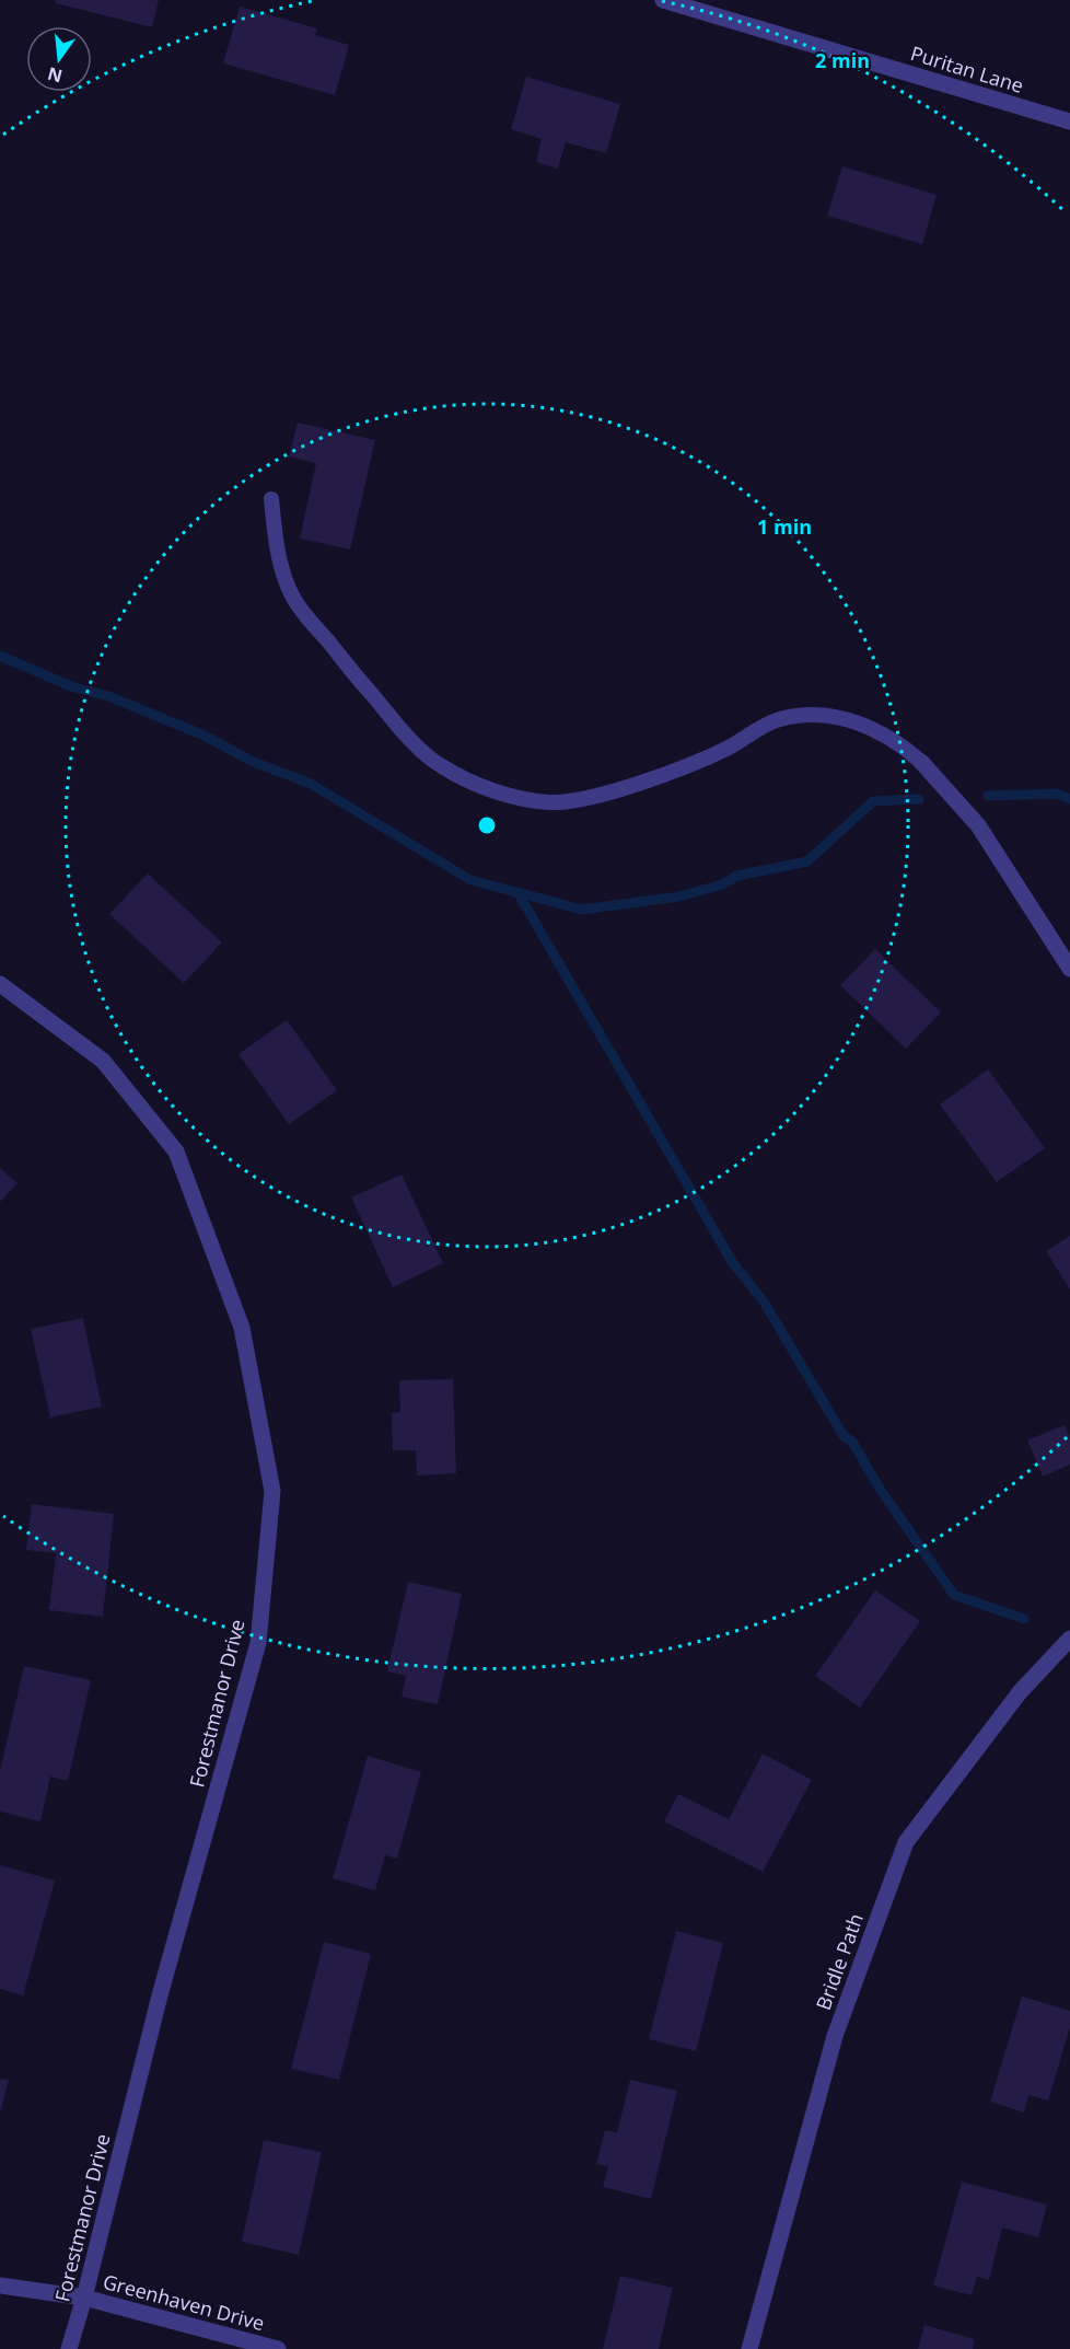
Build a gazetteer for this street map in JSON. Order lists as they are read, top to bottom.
{
  "streets": {
    "street": [
      "Puritan Lane",
      "Forestmanor Drive",
      "Bridle Path",
      "Greenhaven Drive"
    ]
  },
  "crossings": [
    ["Forestmanor Drive", "Greenhaven Drive"]
  ],
  "north": "bottom",
  "rings": ["2 min", "1 min"]
}
